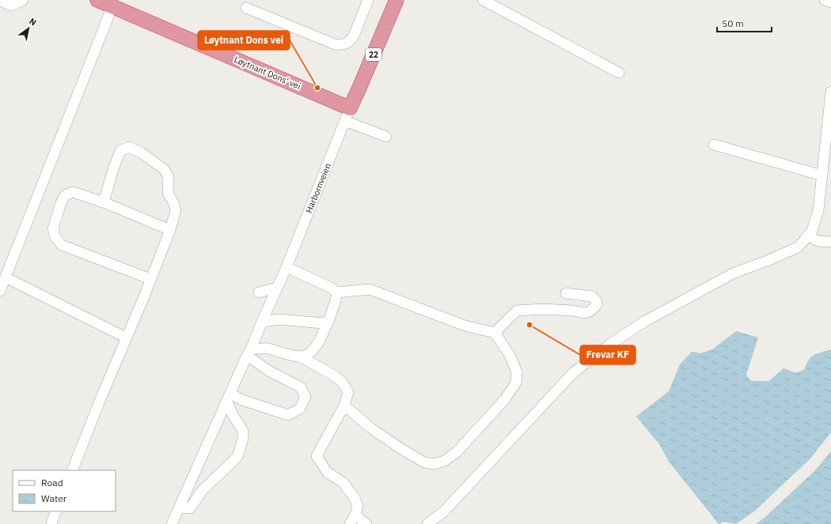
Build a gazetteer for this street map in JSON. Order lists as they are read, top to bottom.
{
  "streets": {
    "highway": ["22", "Løytnant Dons' vei"],
    "street": ["Harbornveien"]
  },
  "crossings": [
    ["22", "Løytnant Dons' vei"],
    ["22", "Harbornveien"],
    ["Løytnant Dons' vei", "Harbornveien"]
  ],
  "places": ["Løytnant Dons vei", "Frevar KF"],
  "legend": ["Road", "Water"],
  "scale_bar": "50 m",
  "north": "top right"
}
